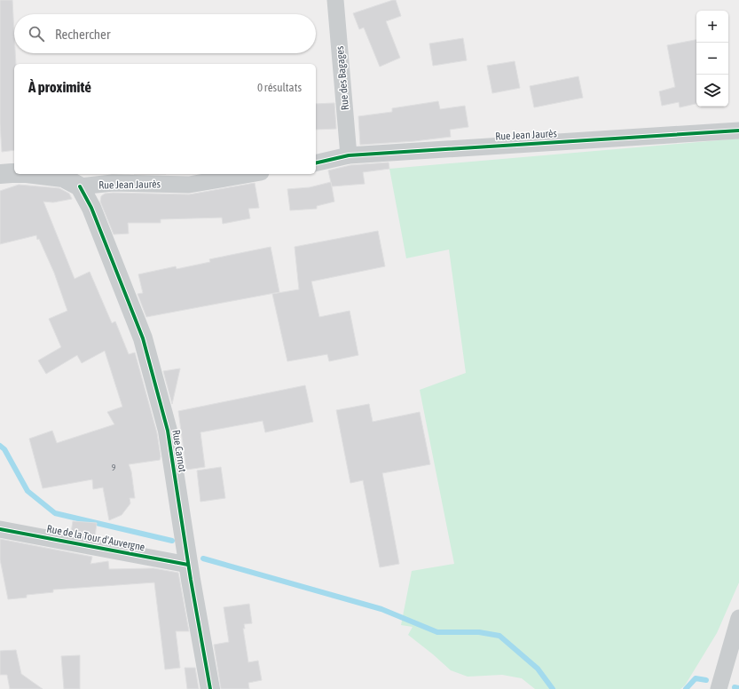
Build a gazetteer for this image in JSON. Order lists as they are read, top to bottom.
{
  "streets": {
    "street": [
      "Rue des Bagages",
      "Rue Jean Jaurès",
      "Rue Carnot",
      "Rue de la Tour d'Auvergne"
    ]
  },
  "crossings": [
    ["Rue des Bagages", "Rue Jean Jaurès"],
    ["Rue Jean Jaurès", "Rue Carnot"],
    ["Rue Carnot", "Rue de la Tour d'Auvergne"]
  ],
  "house_numbers": ["9"],
  "page": {
    "map_buttons": ["+", "−"],
    "search": "Rechercher",
    "heading": ["À proximité", "0 résultats"]
  }
}
